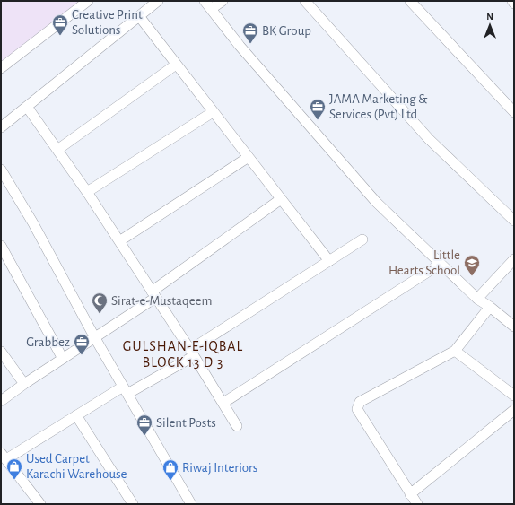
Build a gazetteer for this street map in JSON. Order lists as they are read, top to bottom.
{
  "districts": ["GULSHAN-E-IQBAL BLOCK 13 D 3"],
  "places": {
    "office": [
      "Creative Print Solutions",
      "BK Group",
      "JAMA Marketing & Services (Pvt) Ltd",
      "Grabbez",
      "Silent Posts"
    ],
    "school or university": ["Little Hearts School"],
    "mosque": ["Sirat-e-Mustaqeem"],
    "shop": ["Used Carpet Karachi Warehouse", "Riwaj Interiors"]
  },
  "north": "top"
}
